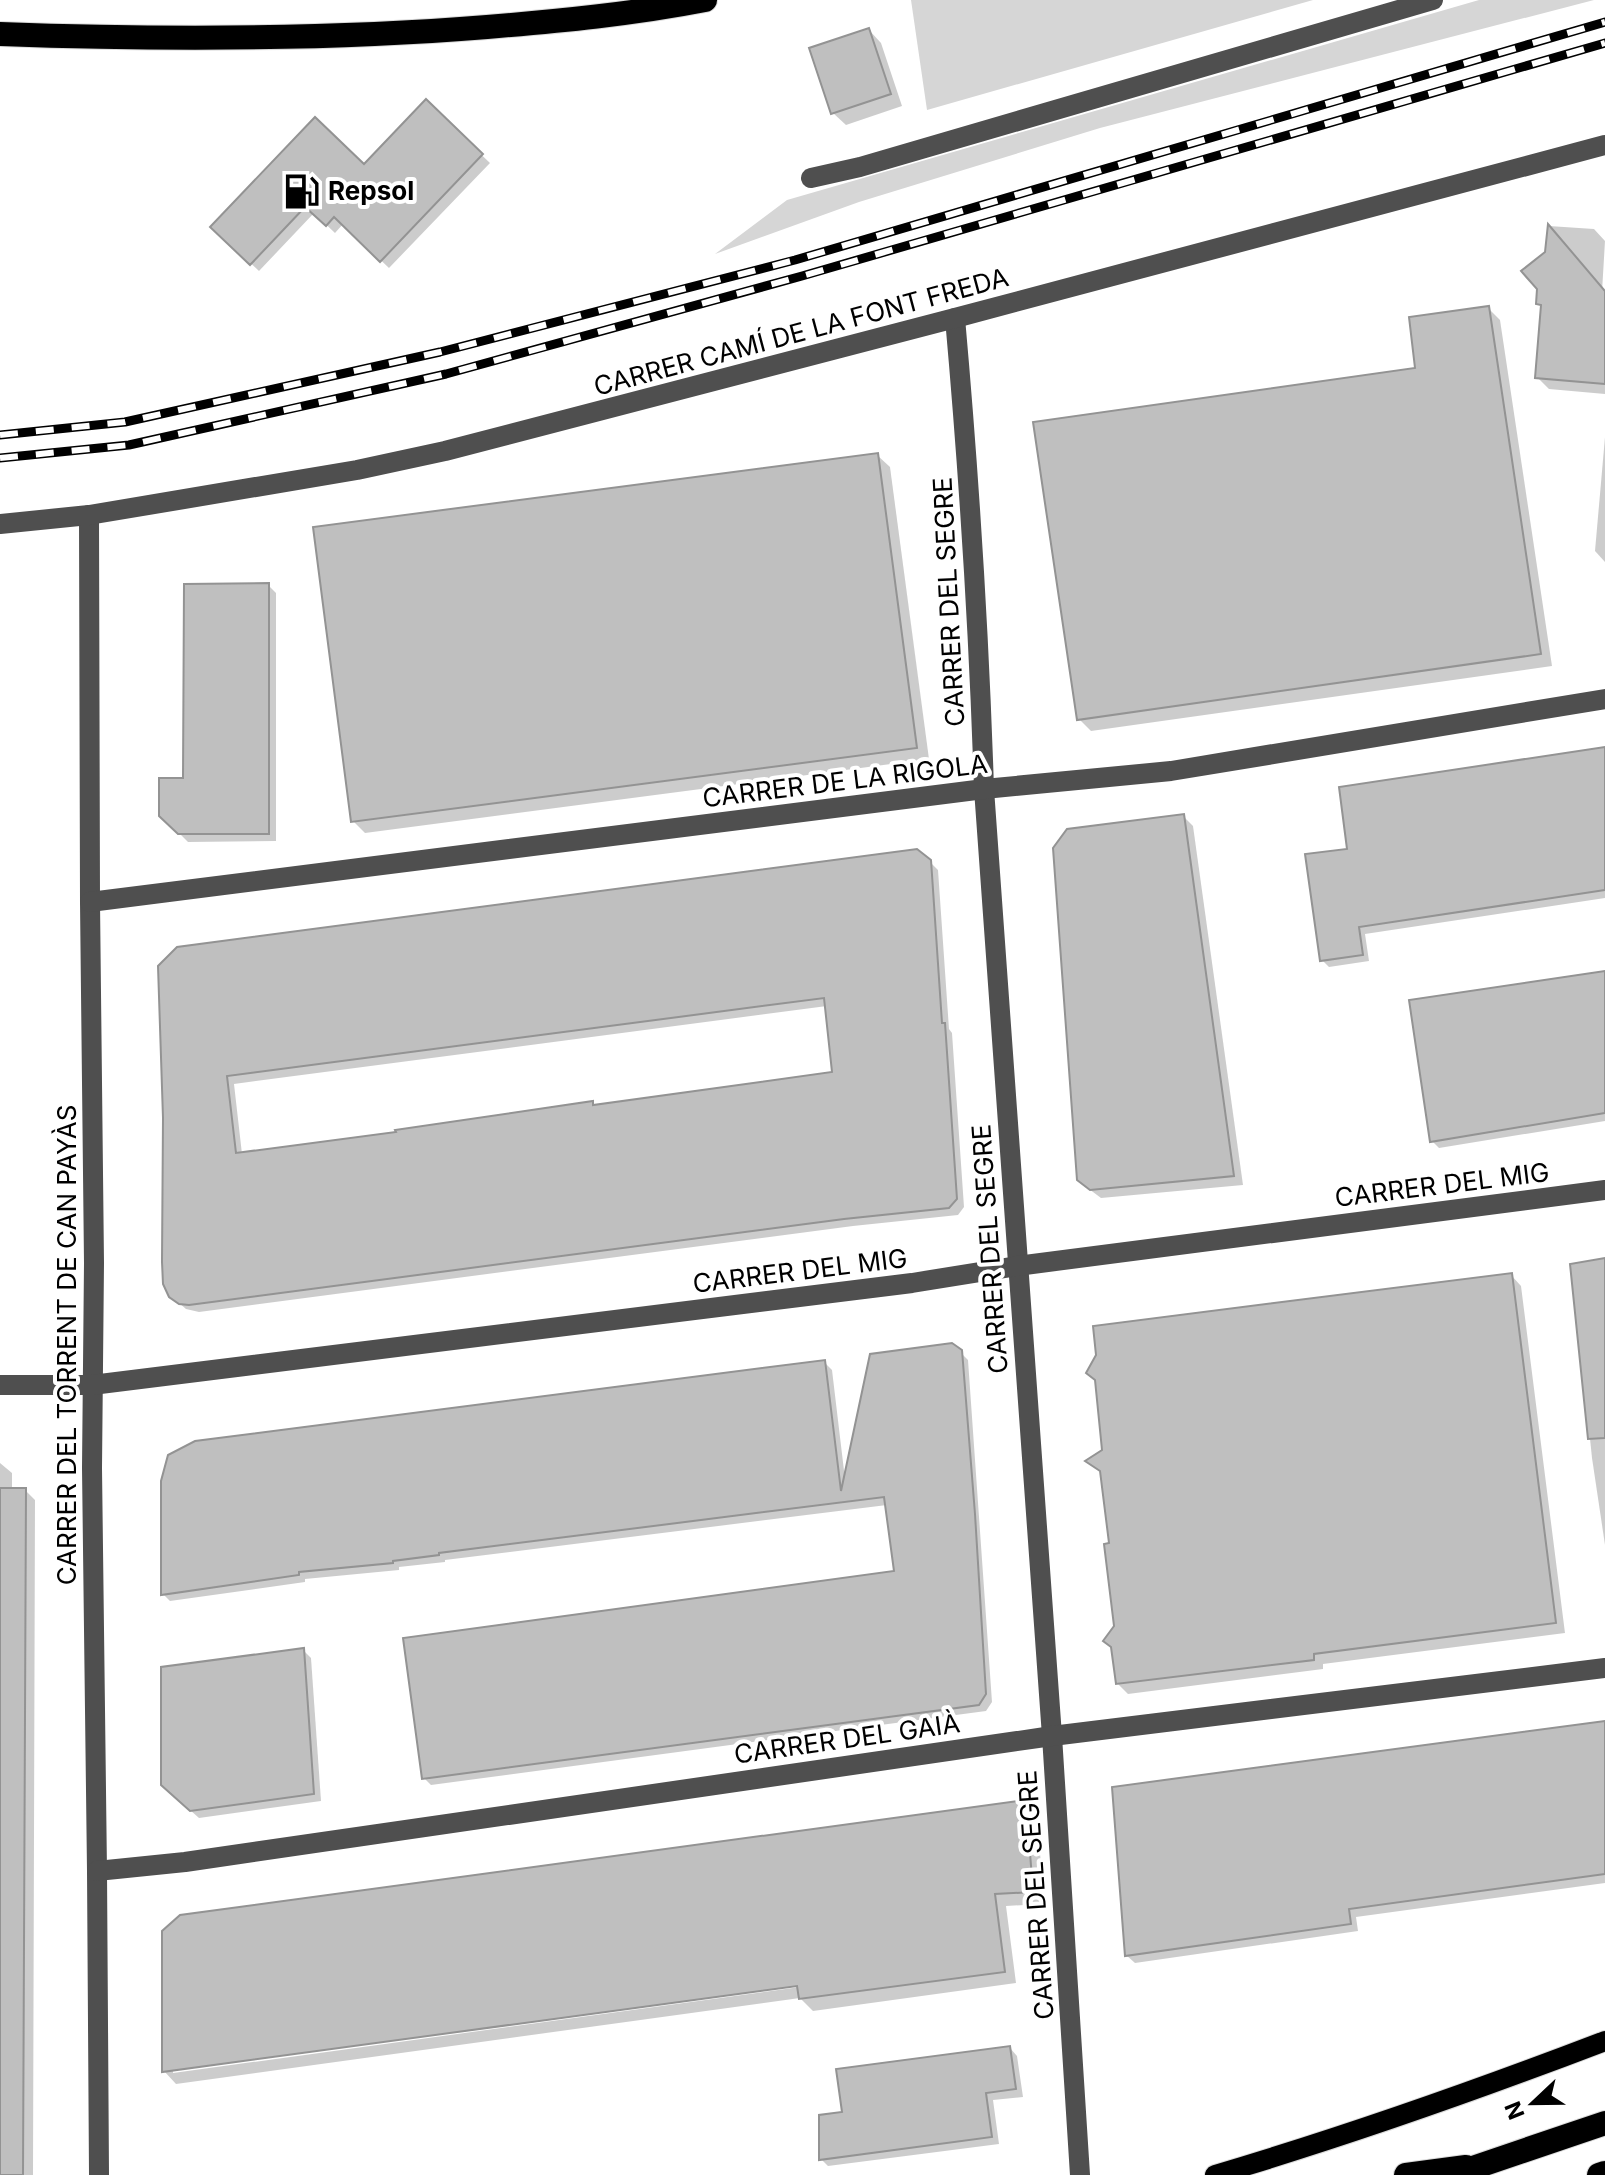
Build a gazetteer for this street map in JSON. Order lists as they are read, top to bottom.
{
  "streets": {
    "street": [
      "CARRER CAMÍ DE LA FONT FREDA",
      "CARRER DEL SEGRE",
      "CARRER DE LA RIGOLA",
      "CARRER DEL MIG",
      "CARRER DEL TORRENT DE CAN PAYÀS",
      "CARRER DEL GAIÀ"
    ]
  },
  "crossings": [
    ["CARRER CAMÍ DE LA FONT FREDA", "CARRER DEL SEGRE"],
    ["CARRER CAMÍ DE LA FONT FREDA", "CARRER DEL TORRENT DE CAN PAYÀS"],
    ["CARRER DEL SEGRE", "CARRER DE LA RIGOLA"],
    ["CARRER DEL SEGRE", "CARRER DEL MIG"],
    ["CARRER DEL SEGRE", "CARRER DEL GAIÀ"],
    ["CARRER DE LA RIGOLA", "CARRER DEL TORRENT DE CAN PAYÀS"],
    ["CARRER DEL MIG", "CARRER DEL TORRENT DE CAN PAYÀS"],
    ["CARRER DEL TORRENT DE CAN PAYÀS", "CARRER DEL GAIÀ"]
  ],
  "places": {
    "fuel station": ["Repsol"]
  },
  "north": "left"
}
